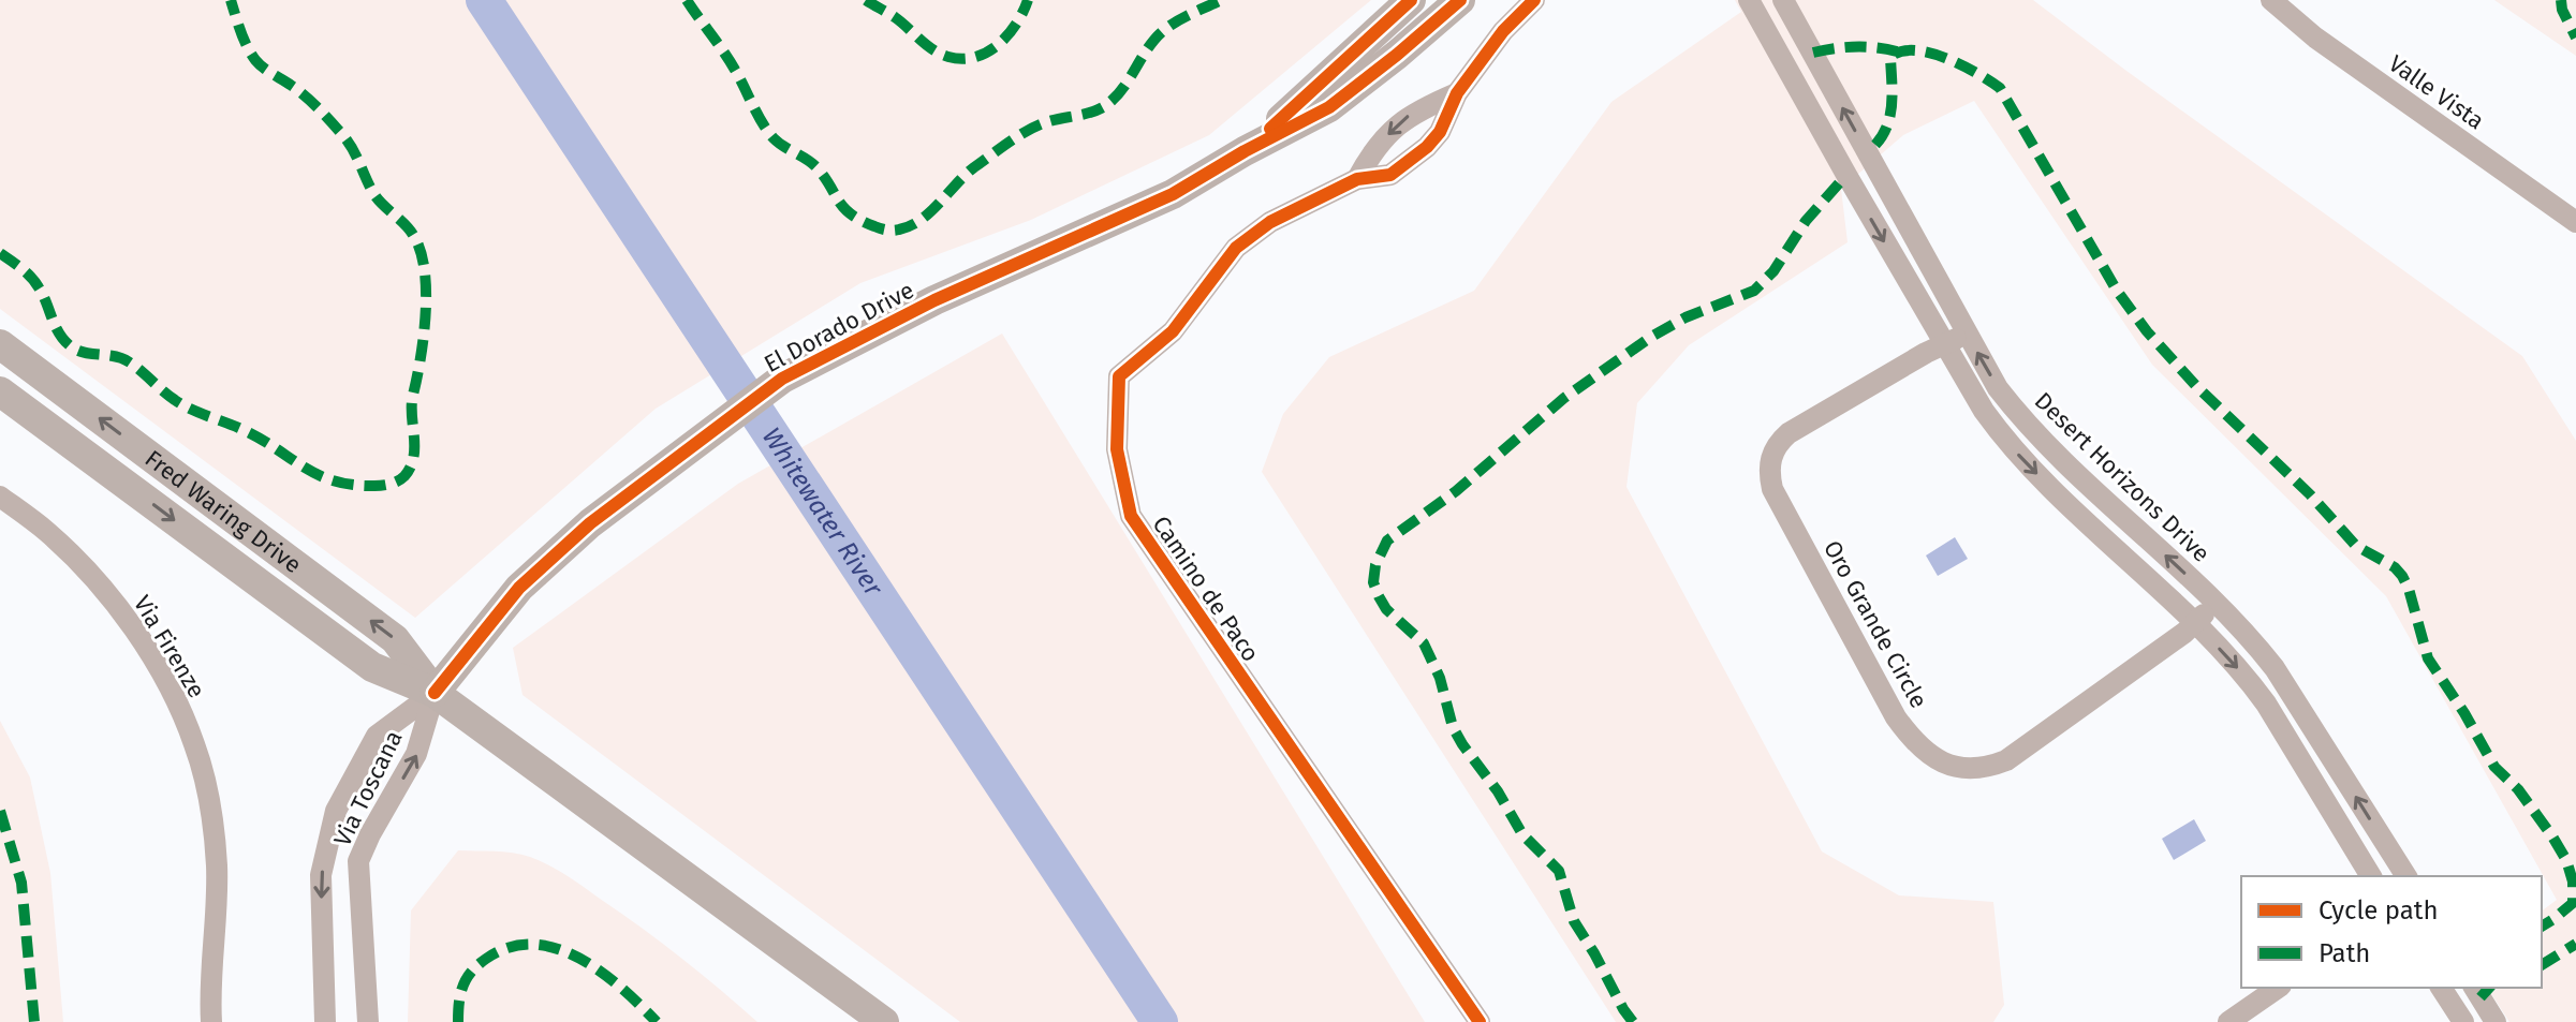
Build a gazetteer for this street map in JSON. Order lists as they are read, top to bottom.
{
  "streets": {
    "main road": ["El Dorado Drive", "Fred Waring Drive"],
    "street": [
      "Valle Vista",
      "Desert Horizons Drive",
      "Camino de Paco",
      "Oro Grande Circle",
      "Via Firenze",
      "Via Toscana"
    ]
  },
  "crossings": [
    ["El Dorado Drive", "Fred Waring Drive"],
    ["El Dorado Drive", "Via Toscana"],
    ["Desert Horizons Drive", "Oro Grande Circle"],
    ["Fred Waring Drive", "Via Toscana"]
  ],
  "water": ["Whitewater River"],
  "legend": ["Cycle path", "Path"]
}
